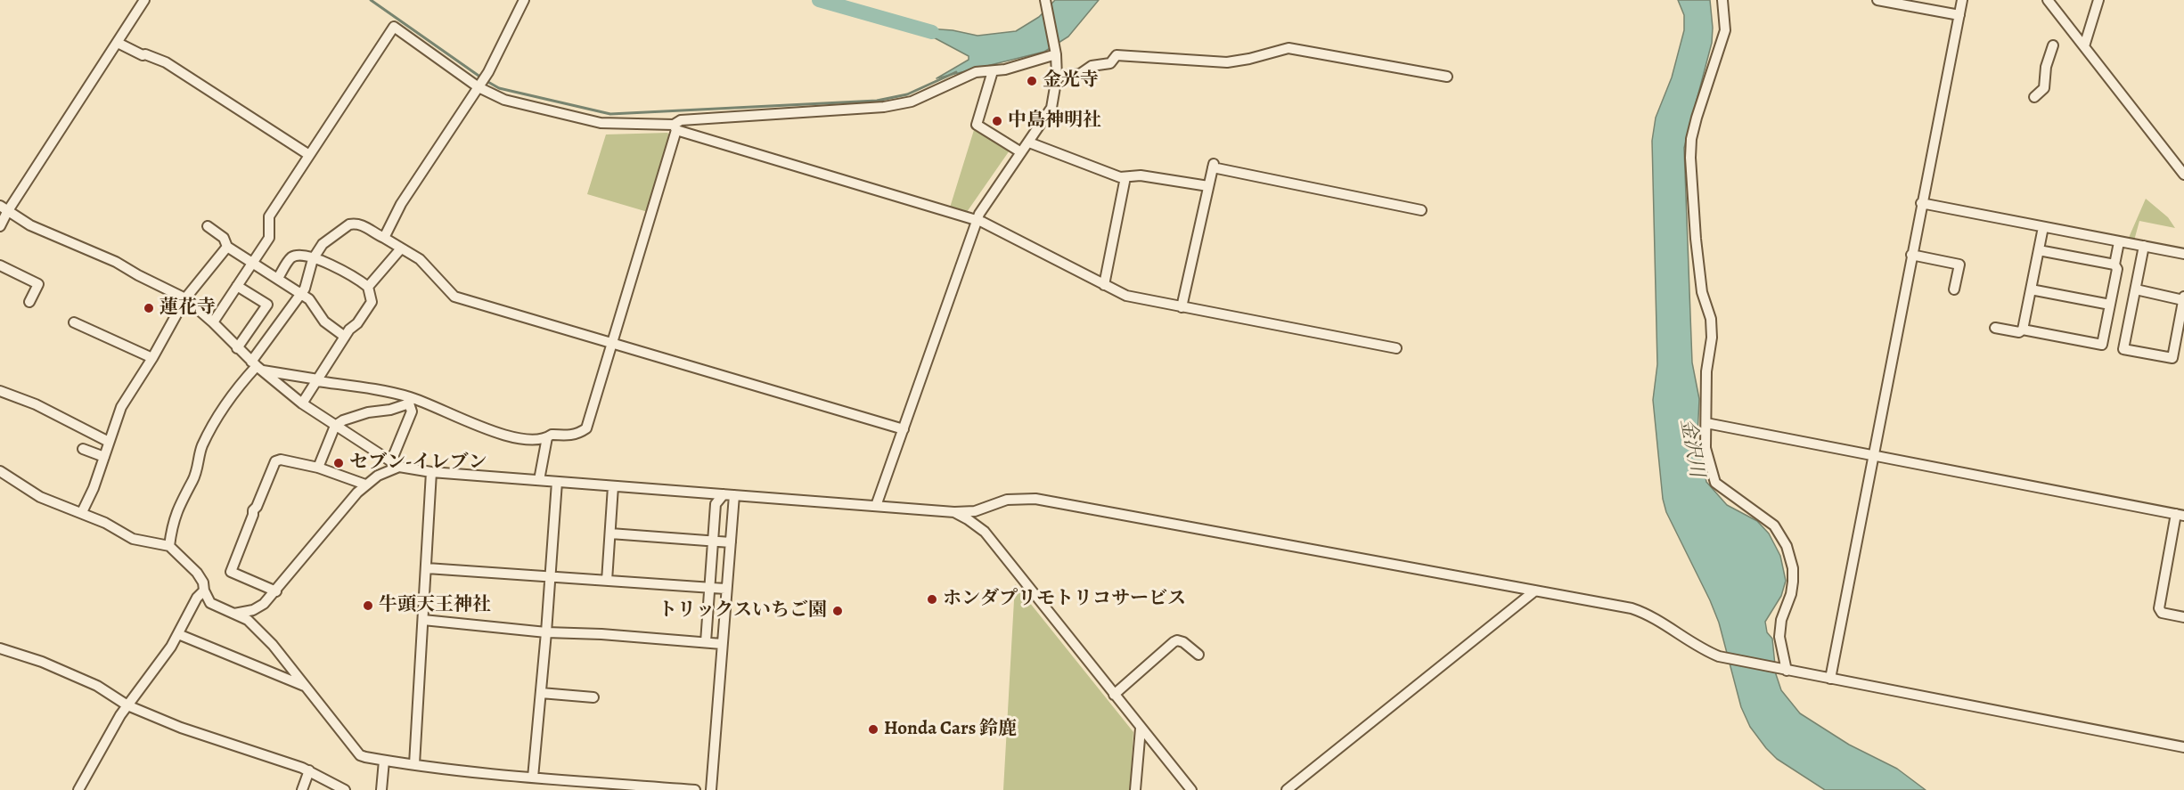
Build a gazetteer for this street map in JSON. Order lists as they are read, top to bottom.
{
  "water": ["金沢川"],
  "places": [
    "金光寺",
    "中島神明社",
    "蓮花寺",
    "セブン-イレブン",
    "ホンダプリモトリコサービス",
    "牛頭天王神社",
    "トリックスいちご園",
    "Honda Cars 鈴鹿"
  ]
}
